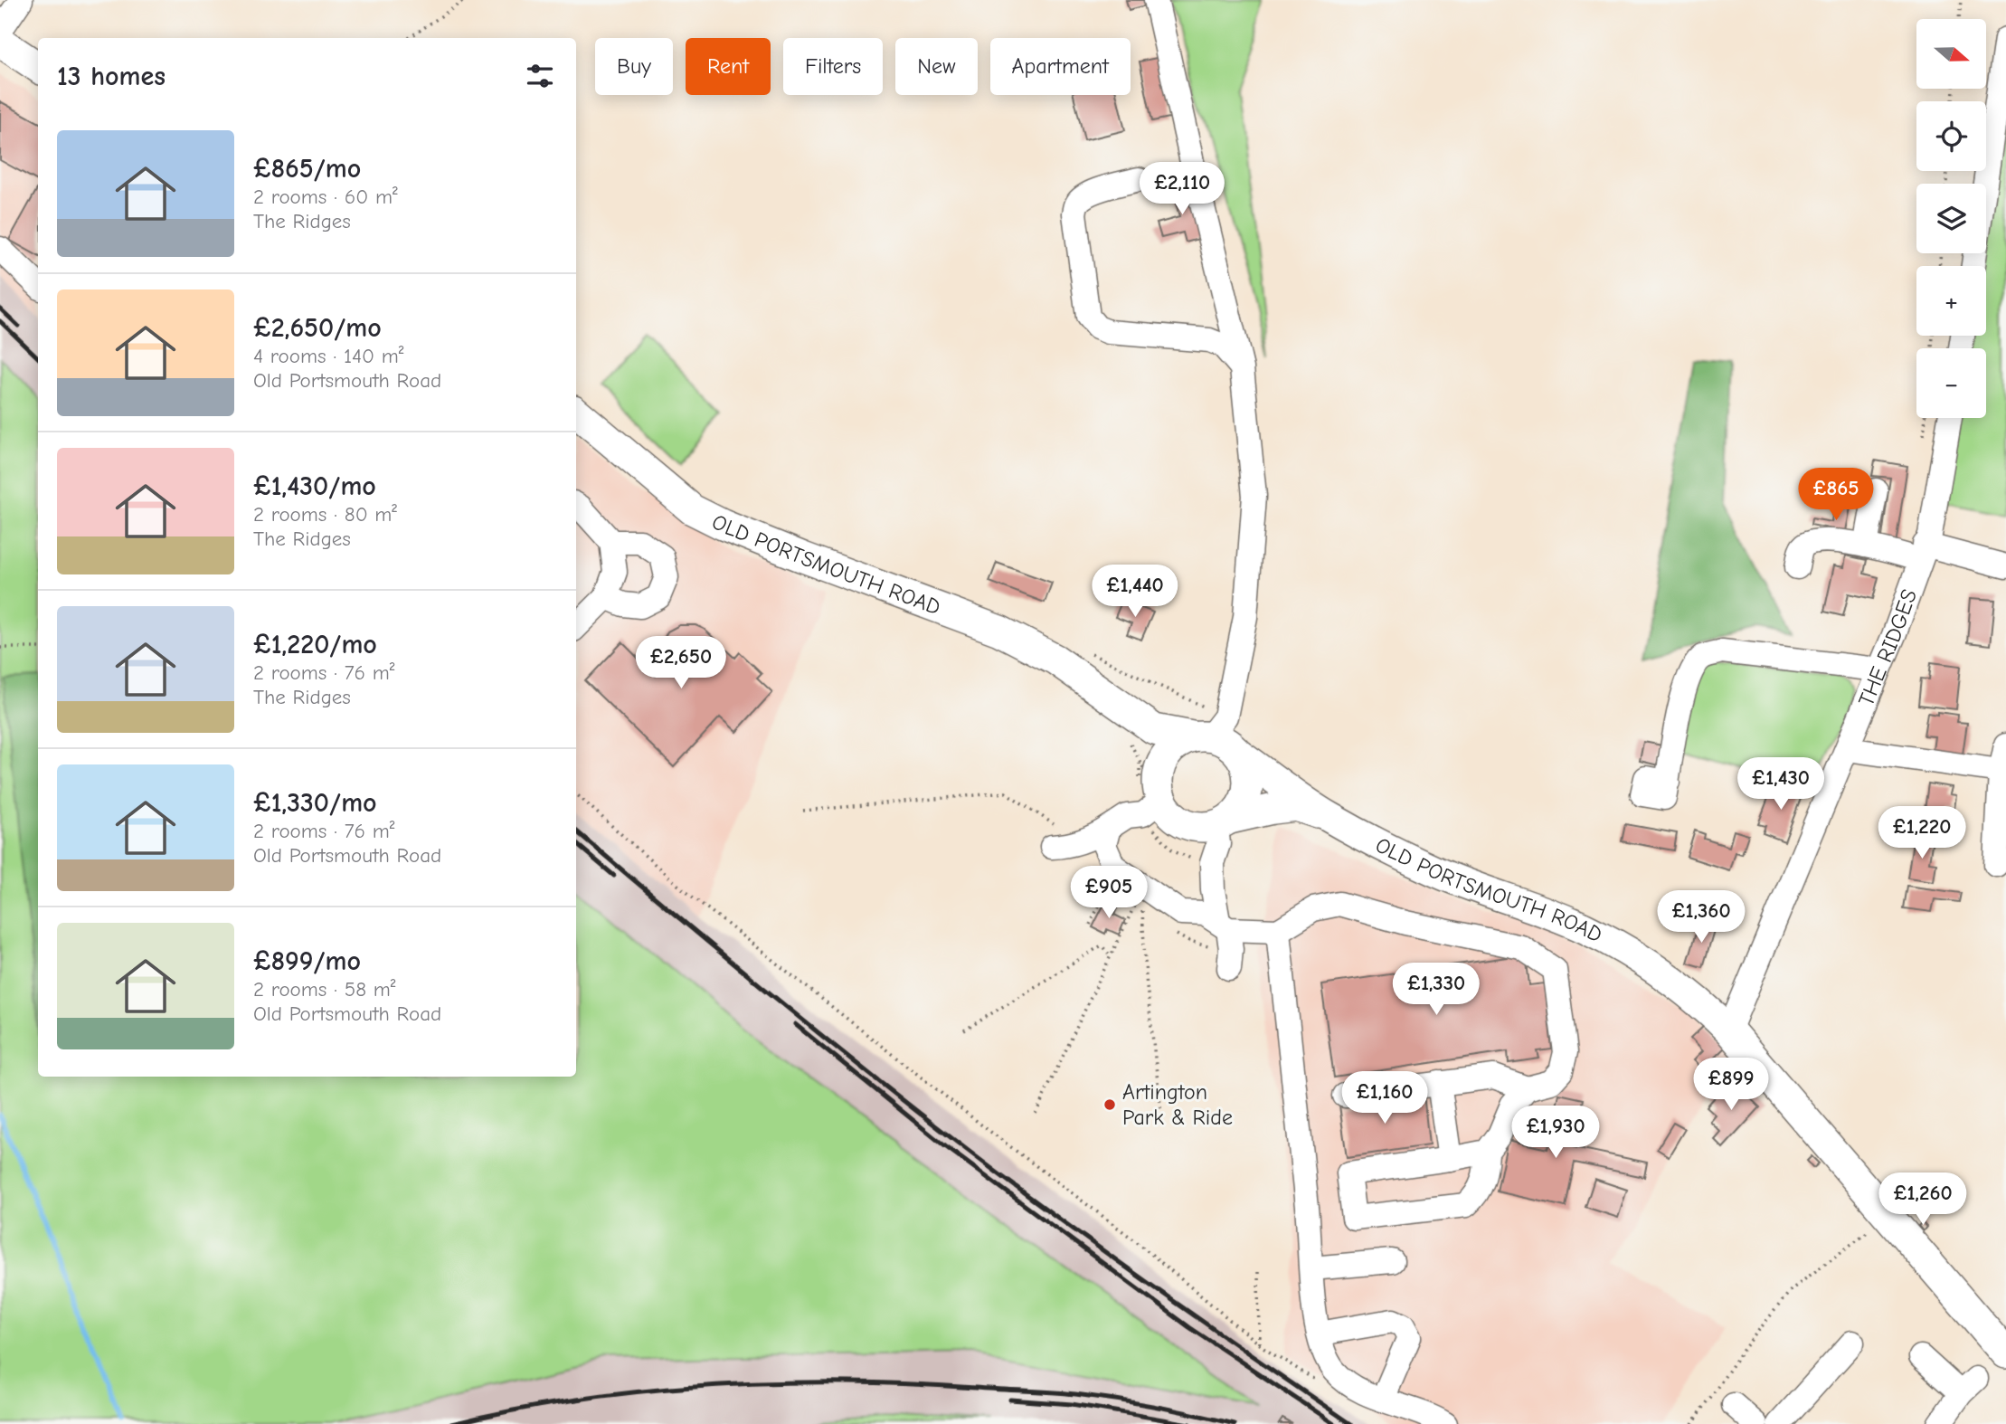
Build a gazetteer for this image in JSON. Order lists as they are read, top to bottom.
{
  "streets": {
    "main road": ["OLD PORTSMOUTH ROAD"],
    "street": ["THE RIDGES"]
  },
  "crossings": [
    ["OLD PORTSMOUTH ROAD", "THE RIDGES"]
  ],
  "places": ["Artington Park & Ride"],
  "north": "right",
  "page": {
    "map_buttons": ["+", "−"],
    "chip": [
      "Buy",
      "Rent",
      "Filters",
      "New",
      "Apartment"
    ],
    "heading": "13 homes",
    "list": [
      {
        "name": "£865/mo",
        "note": "2 rooms · 60 m² · The Ridges"
      },
      {
        "name": "£2,650/mo",
        "note": "4 rooms · 140 m² · Old Portsmouth Road"
      },
      {
        "name": "£1,430/mo",
        "note": "2 rooms · 80 m² · The Ridges"
      },
      {
        "name": "£1,220/mo",
        "note": "2 rooms · 76 m² · The Ridges"
      },
      {
        "name": "£1,330/mo",
        "note": "2 rooms · 76 m² · Old Portsmouth Road"
      },
      {
        "name": "£899/mo",
        "note": "2 rooms · 58 m² · Old Portsmouth Road"
      }
    ],
    "price": [
      "£2,110",
      "£865",
      "£1,440",
      "£2,650",
      "£1,430",
      "£1,220",
      "£905",
      "£1,360",
      "£1,330",
      "£899",
      "£1,160",
      "£1,930",
      "£1,260"
    ]
  }
}
